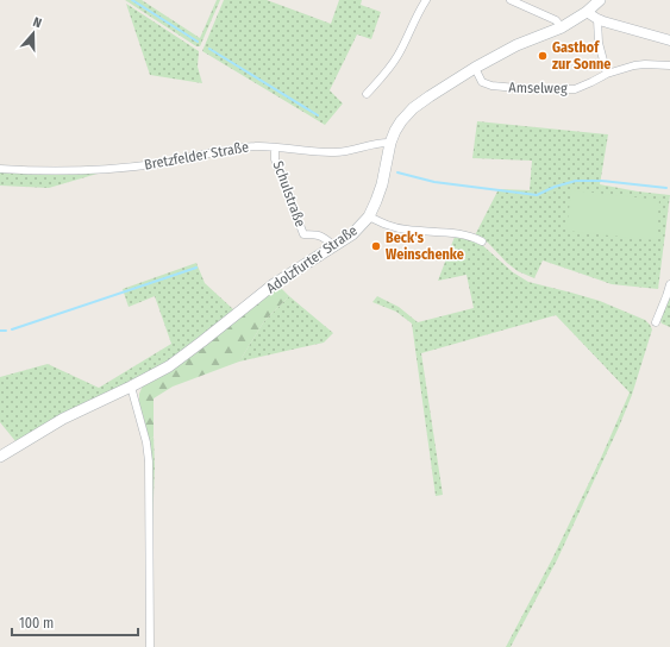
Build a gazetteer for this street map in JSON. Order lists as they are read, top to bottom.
{
  "streets": {
    "main road": ["Adolzfurter Straße"],
    "street": ["Amselweg", "Bretzfelder Straße", "Schulstraße"]
  },
  "crossings": [
    ["Amselweg", "Adolzfurter Straße"],
    ["Bretzfelder Straße", "Schulstraße"],
    ["Bretzfelder Straße", "Adolzfurter Straße"],
    ["Schulstraße", "Adolzfurter Straße"]
  ],
  "places": ["Gasthof zur Sonne", "Beck's Weinschenke"],
  "scale_bar": "100 m",
  "north": "top"
}
